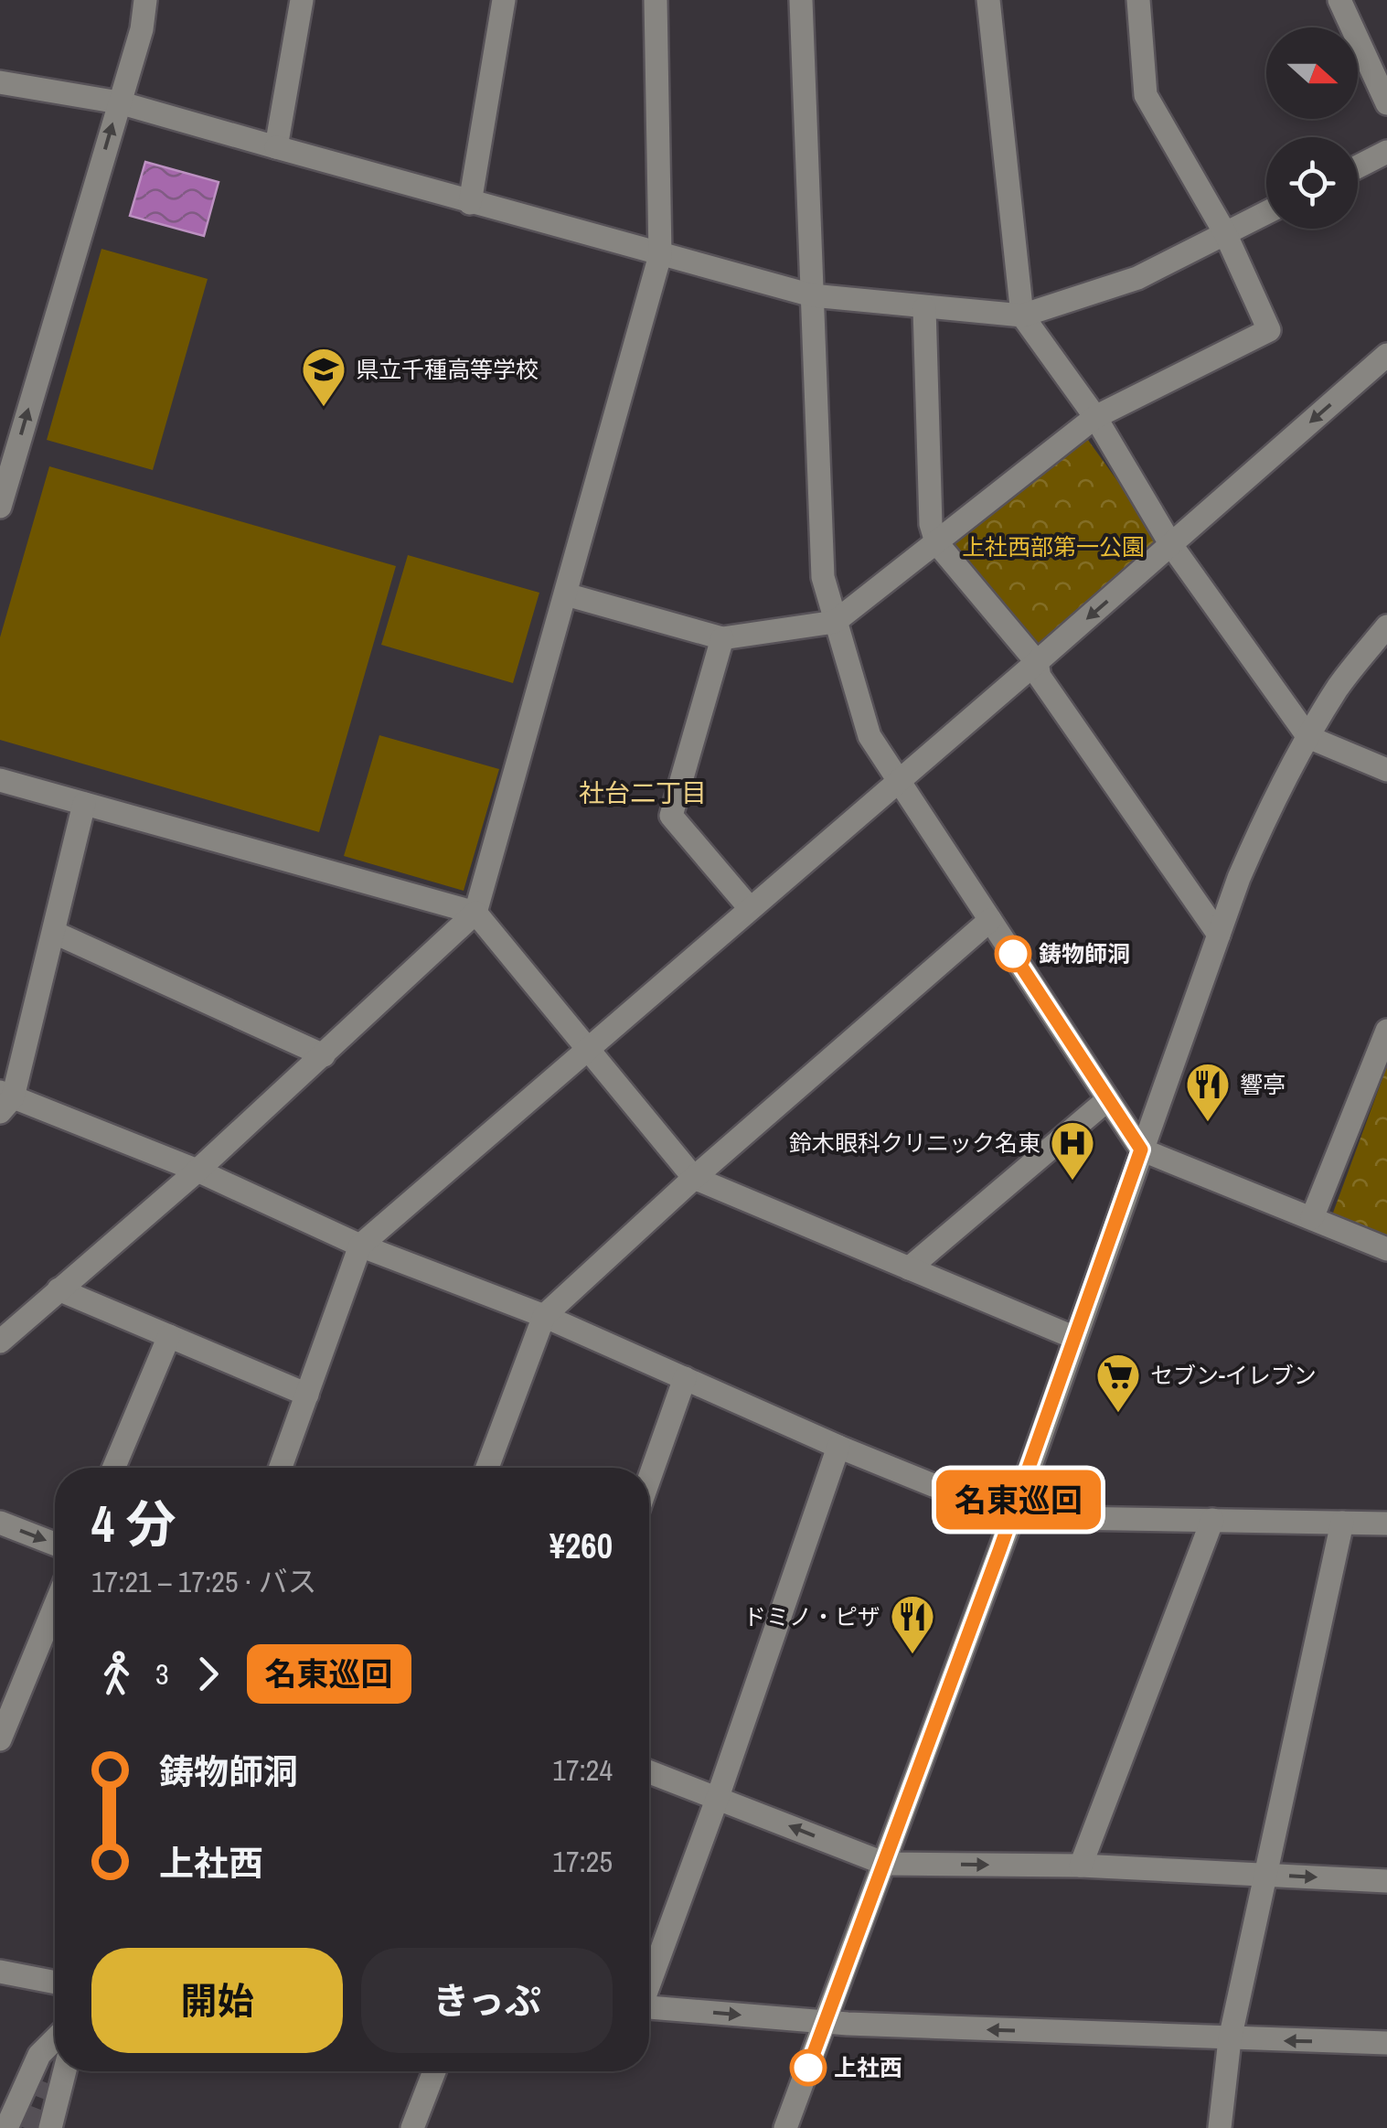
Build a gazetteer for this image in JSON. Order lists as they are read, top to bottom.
{
  "districts": ["社台二丁目"],
  "parks": ["上社西部第一公園"],
  "places": {
    "school or university": ["県立千種高等学校"],
    "other": ["鋳物師洞", "上社西"],
    "restaurant": ["響亭", "ドミノ・ピザ"],
    "hospital": ["鈴木眼科クリニック名東"],
    "supermarket": ["セブン-イレブン"]
  },
  "lines": ["bus line 名東巡回"],
  "north": "right",
  "page": {
    "on_map": "名東巡回",
    "heading": ["4 分", "17:21 – 17:25 · バス", "¥260"],
    "legs": ["3", "名東巡回"],
    "list": [
      {
        "name": "鋳物師洞",
        "value": "17:24"
      },
      {
        "name": "上社西",
        "value": "17:25"
      }
    ],
    "buttons": ["開始", "きっぷ"]
  }
}
